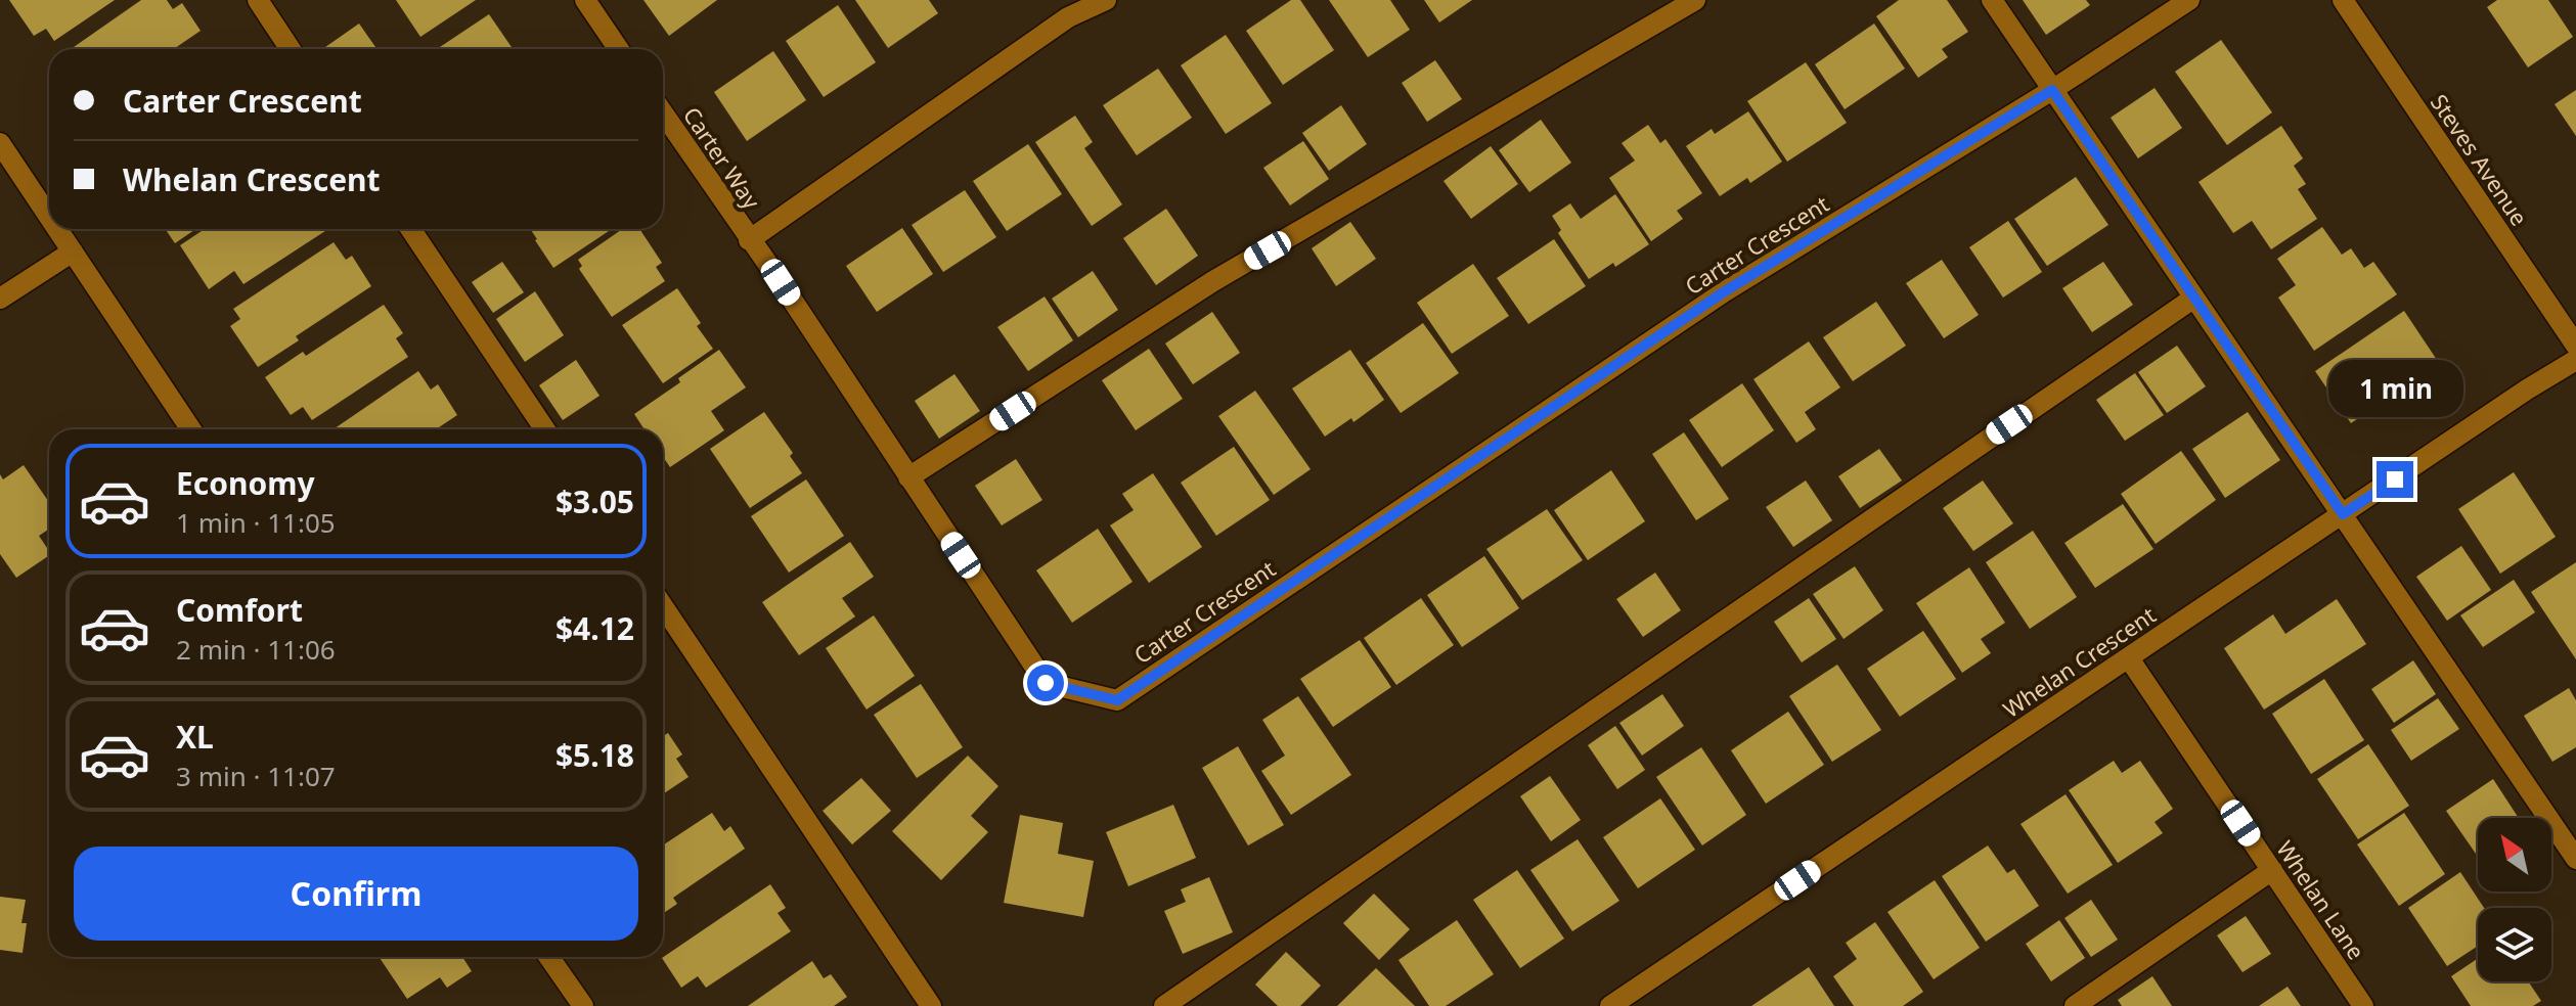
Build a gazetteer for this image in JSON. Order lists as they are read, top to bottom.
{
  "streets": {
    "street": [
      "Carter Way",
      "Steves Avenue",
      "Carter Crescent",
      "Whelan Crescent",
      "Whelan Lane"
    ]
  },
  "crossings": [
    ["Carter Way", "Carter Crescent"],
    ["Whelan Crescent", "Whelan Lane"]
  ],
  "north": "top left",
  "page": {
    "banner": ["Carter Crescent", "Whelan Crescent"],
    "bubble": "1 min",
    "list": [
      {
        "name": "Economy",
        "note": "1 min · 11:05",
        "value": "$3.05"
      },
      {
        "name": "Comfort",
        "note": "2 min · 11:06",
        "value": "$4.12"
      },
      {
        "name": "XL",
        "note": "3 min · 11:07",
        "value": "$5.18"
      }
    ],
    "buttons": "Confirm"
  }
}
